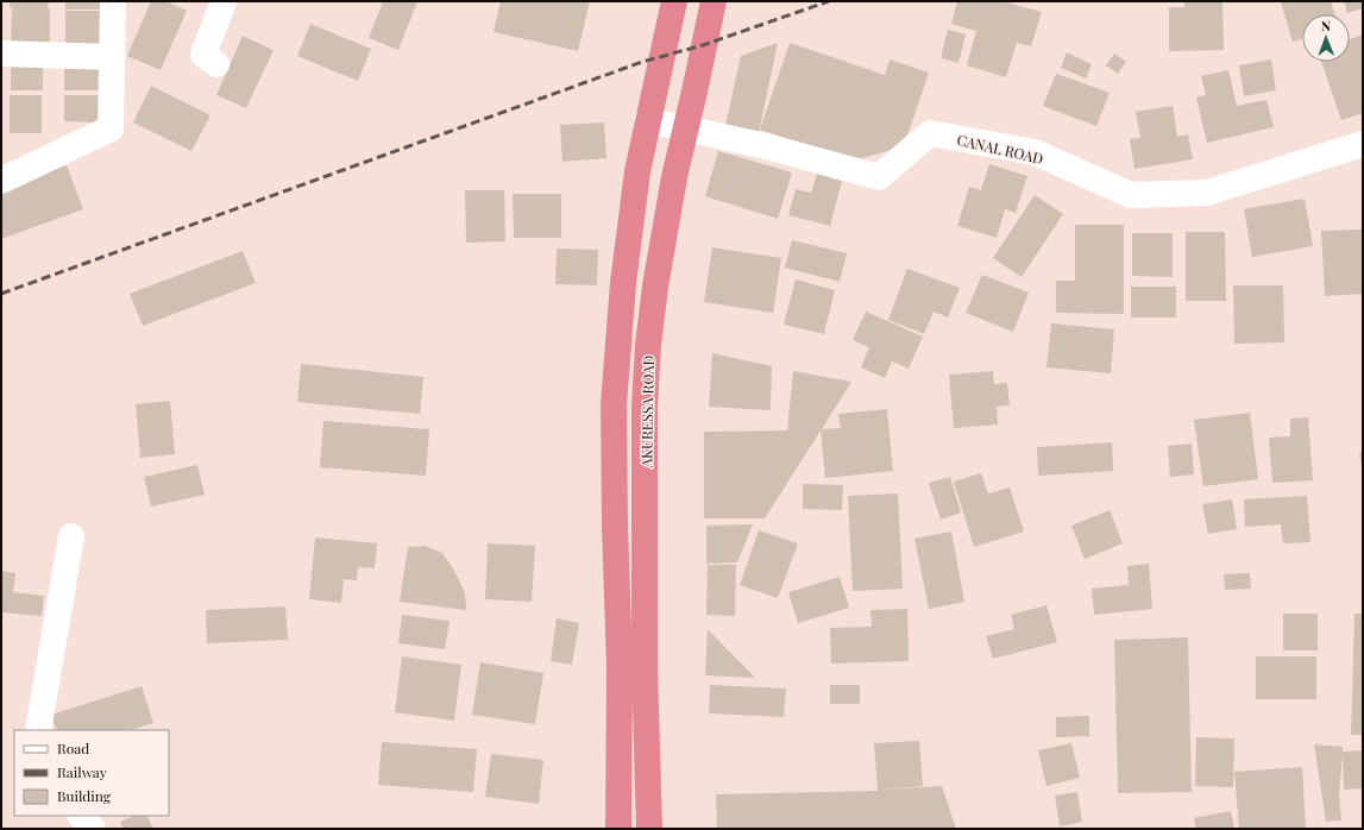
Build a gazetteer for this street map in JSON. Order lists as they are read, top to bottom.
{
  "streets": {
    "highway": ["AKURESSA ROAD"],
    "street": ["CANAL ROAD"]
  },
  "crossings": [
    ["CANAL ROAD", "AKURESSA ROAD"]
  ],
  "legend": ["Road", "Railway", "Building"],
  "north": "top"
}
